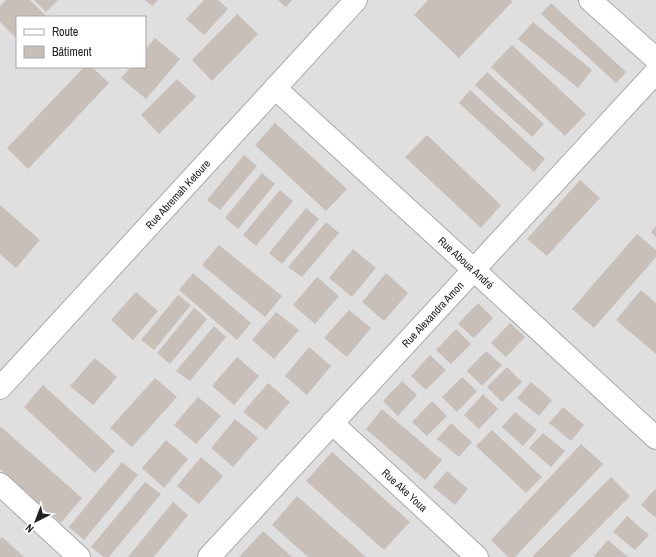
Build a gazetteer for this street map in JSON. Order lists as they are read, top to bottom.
{
  "streets": {
    "street": [
      "Rue Abremah Ketoure",
      "Rue Aboua André",
      "Rue Alexandra Amon",
      "Rue Ake Youa"
    ]
  },
  "crossings": [
    ["Rue Abremah Ketoure", "Rue Aboua André"],
    ["Rue Aboua André", "Rue Alexandra Amon"],
    ["Rue Alexandra Amon", "Rue Ake Youa"]
  ],
  "legend": ["Route", "Bâtiment"],
  "north": "bottom left"
}
